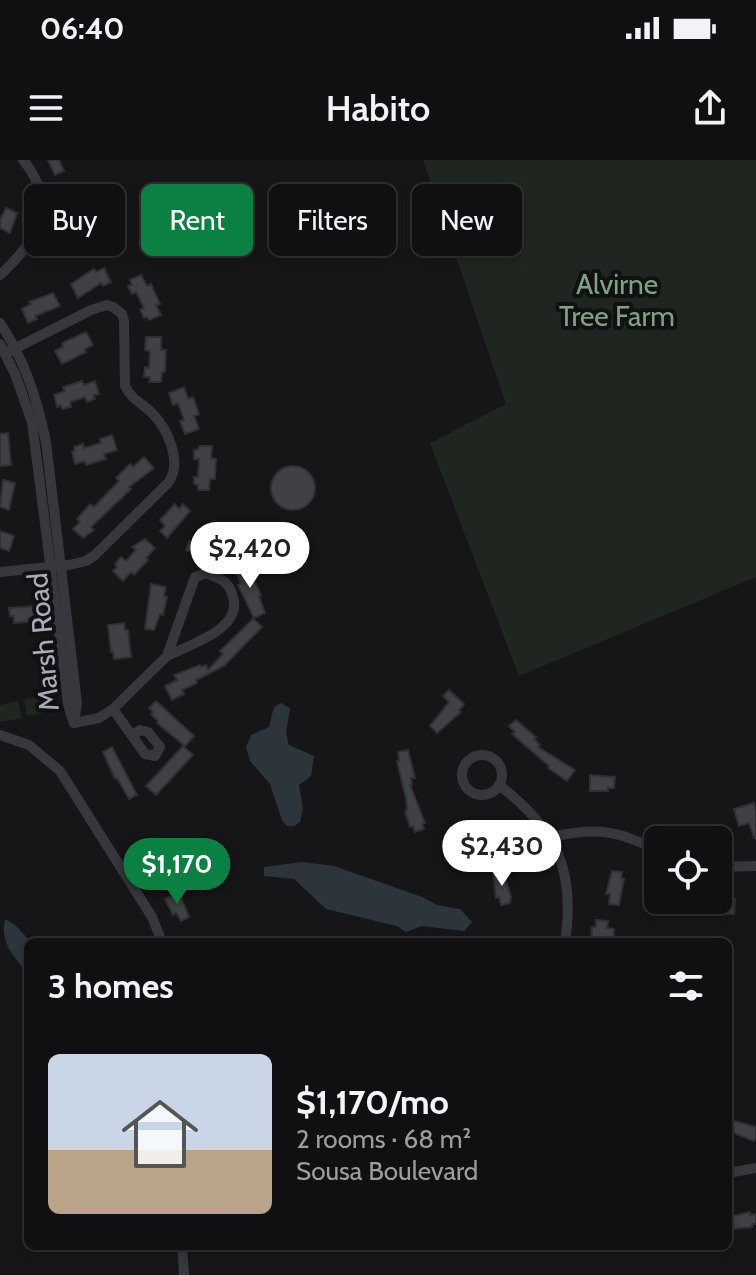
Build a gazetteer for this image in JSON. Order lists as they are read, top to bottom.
{
  "streets": {
    "street": ["Marsh Road"]
  },
  "parks": ["Alvirne Tree Farm"],
  "page": {
    "status": "06:40",
    "header": "Habito",
    "chip": [
      "Buy",
      "Rent",
      "Filters",
      "New"
    ],
    "price": ["$2,420", "$2,430", "$1,170"],
    "heading": "3 homes",
    "list": [
      {
        "name": "$1,170/mo",
        "note": "2 rooms · 68 m² · Sousa Boulevard"
      }
    ]
  }
}
